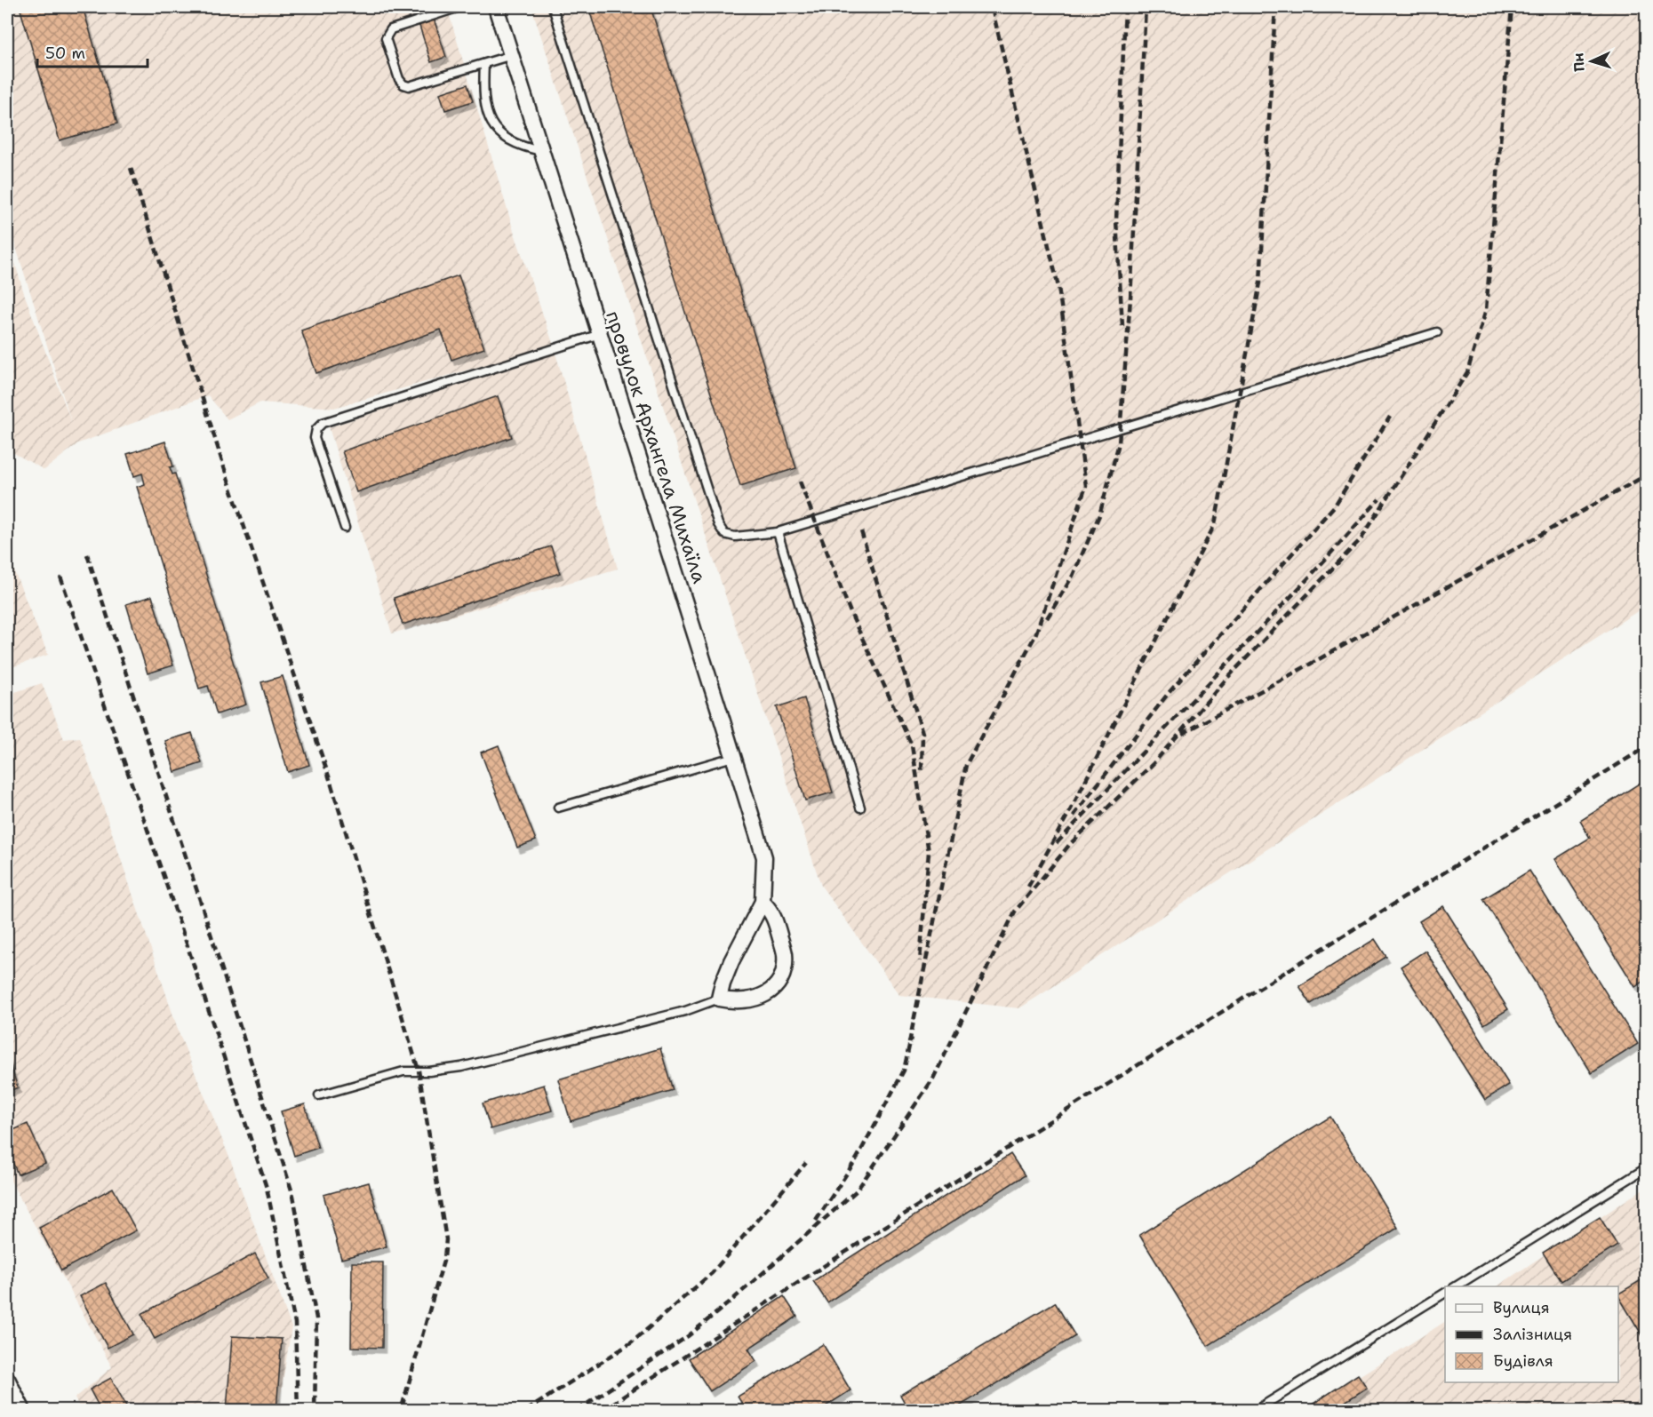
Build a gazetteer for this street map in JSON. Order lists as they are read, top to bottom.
{
  "streets": {
    "street": ["провулок Архангела Михаїла"]
  },
  "legend": ["Вулиця", "Залізниця", "Будівля"],
  "scale_bar": "50 m",
  "north": "left"
}
